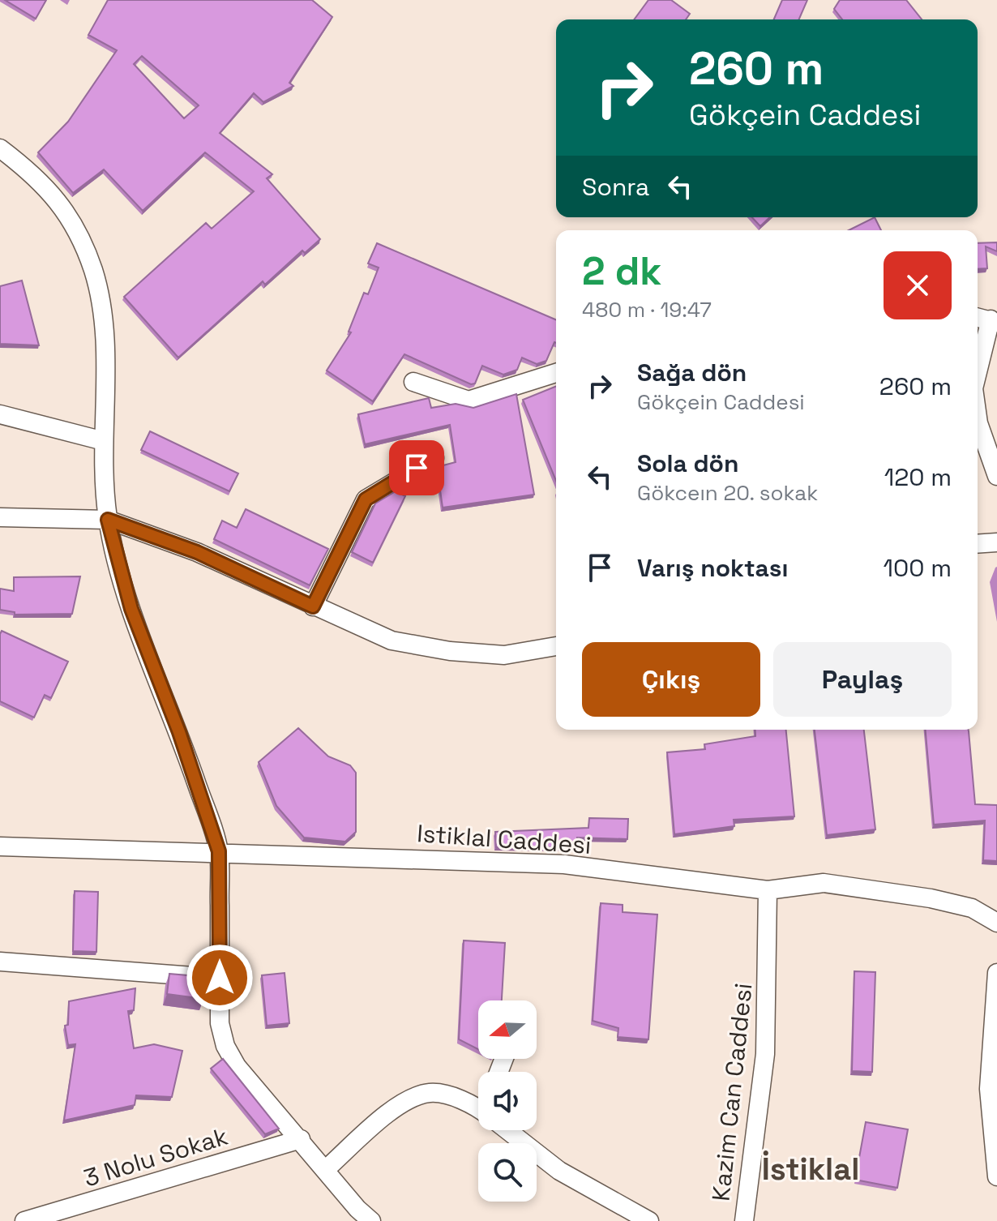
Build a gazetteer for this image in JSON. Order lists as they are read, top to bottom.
{
  "streets": {
    "street": ["Istiklal Caddesi", "Kazim Can Caddesi", "3 Nolu Sokak"]
  },
  "crossings": [
    ["Istiklal Caddesi", "Kazim Can Caddesi"]
  ],
  "districts": ["İstiklal"],
  "north": "left",
  "page": {
    "turn": ["260 m", "Gökçein Caddesi"],
    "then": "Sonra",
    "heading": ["2 dk", "480 m · 19:47"],
    "list": [
      {
        "name": "Sağa dön",
        "note": "Gökçein Caddesi",
        "value": "260 m"
      },
      {
        "name": "Sola dön",
        "note": "Gökceın 20. sokak",
        "value": "120 m"
      },
      {
        "name": "Varış noktası",
        "value": "100 m"
      }
    ],
    "buttons": ["Çıkış", "Paylaş"]
  }
}
